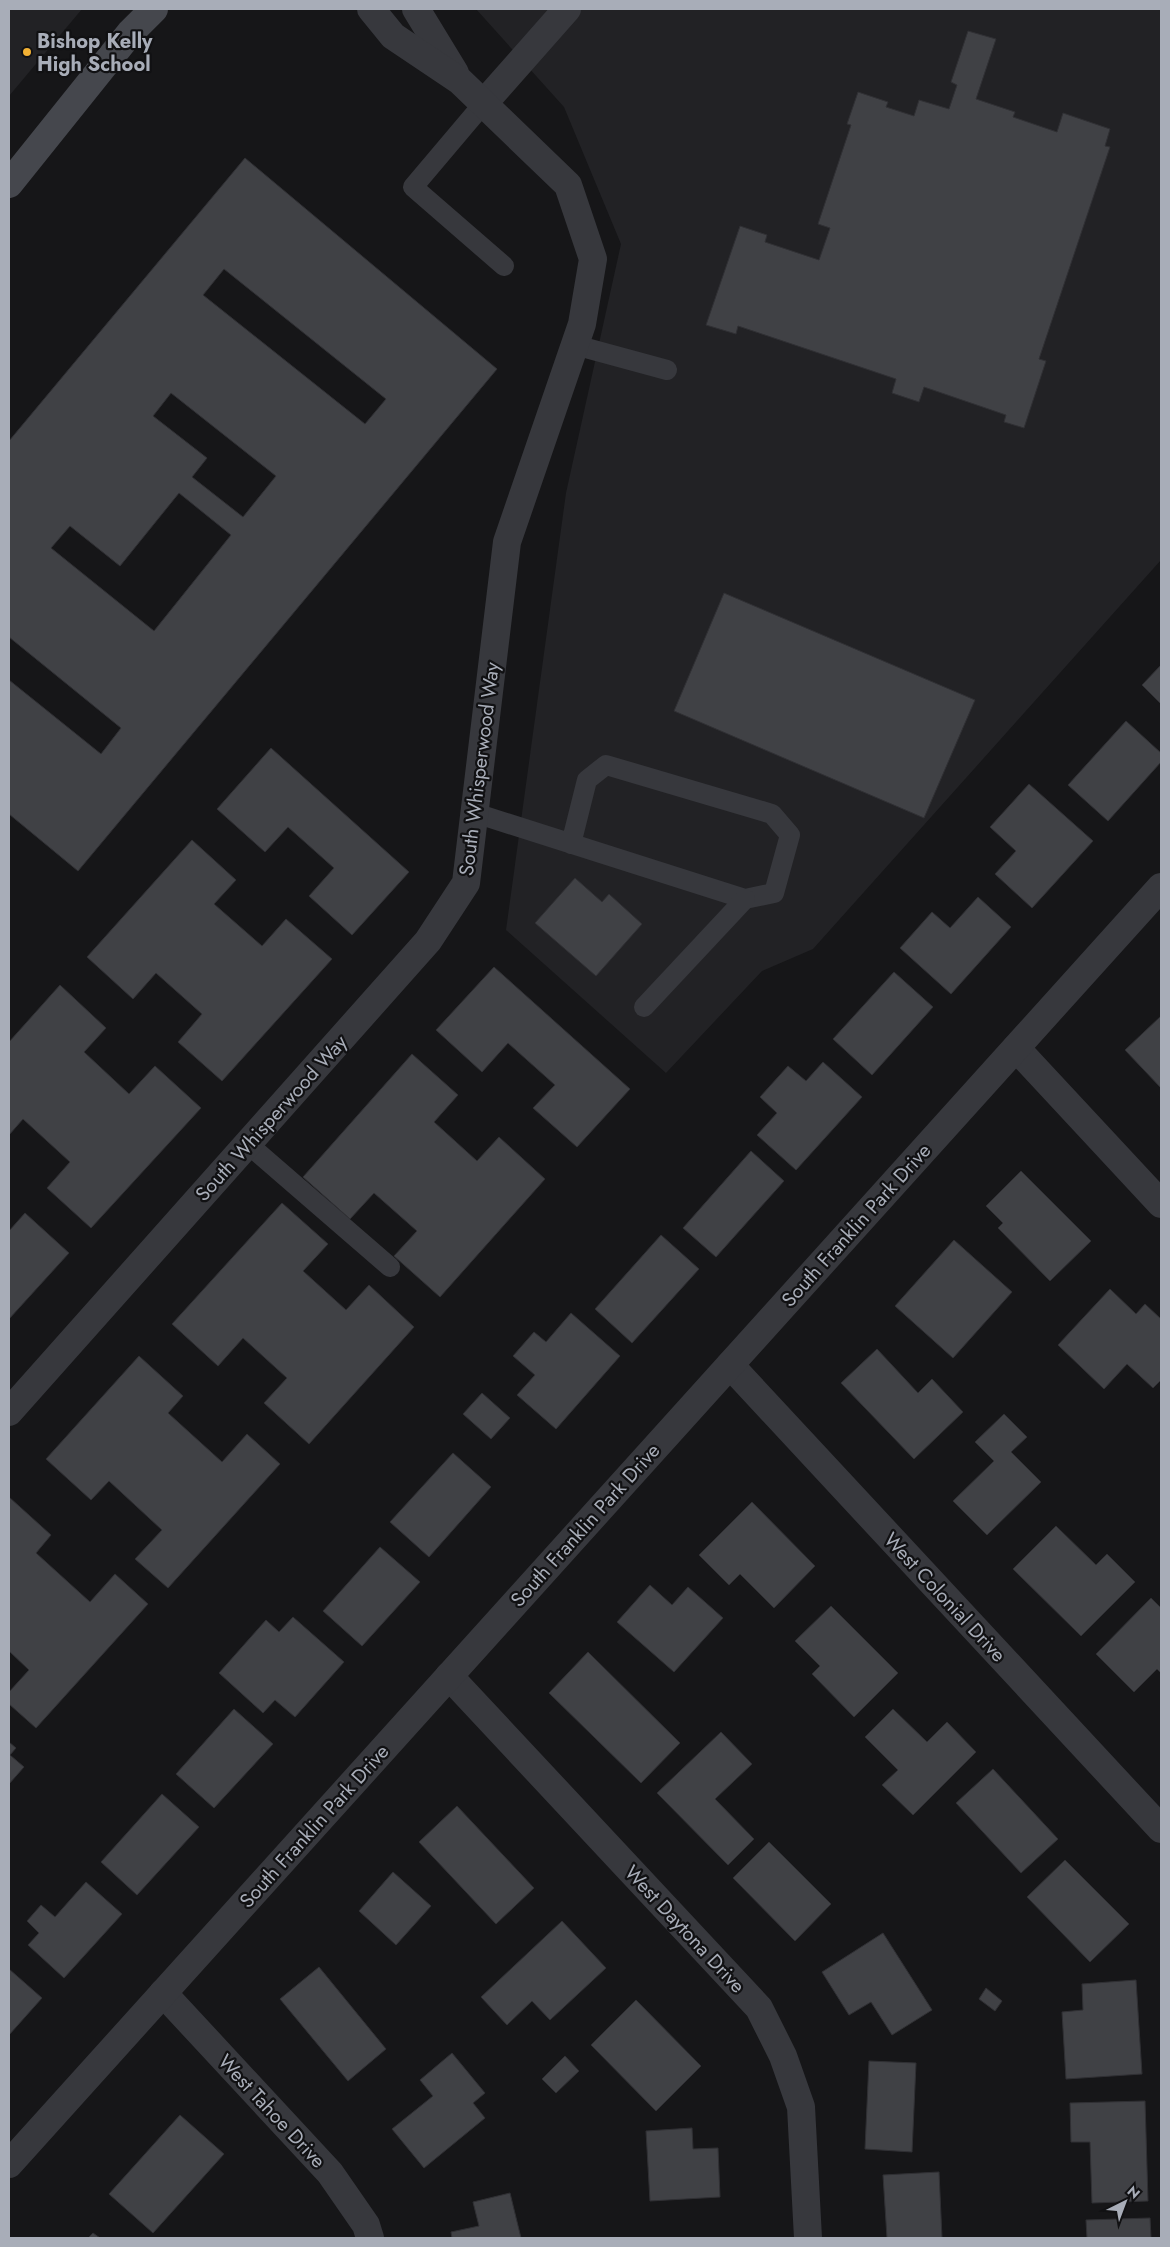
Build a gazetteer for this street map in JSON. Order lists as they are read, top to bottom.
{
  "streets": {
    "street": [
      "South Whisperwood Way",
      "South Franklin Park Drive",
      "West Colonial Drive",
      "West Daytona Drive",
      "West Tahoe Drive"
    ]
  },
  "crossings": [
    ["South Franklin Park Drive", "West Colonial Drive"],
    ["South Franklin Park Drive", "West Daytona Drive"],
    ["South Franklin Park Drive", "West Tahoe Drive"]
  ],
  "places": ["Bishop Kelly High School"],
  "north": "top right"
}
